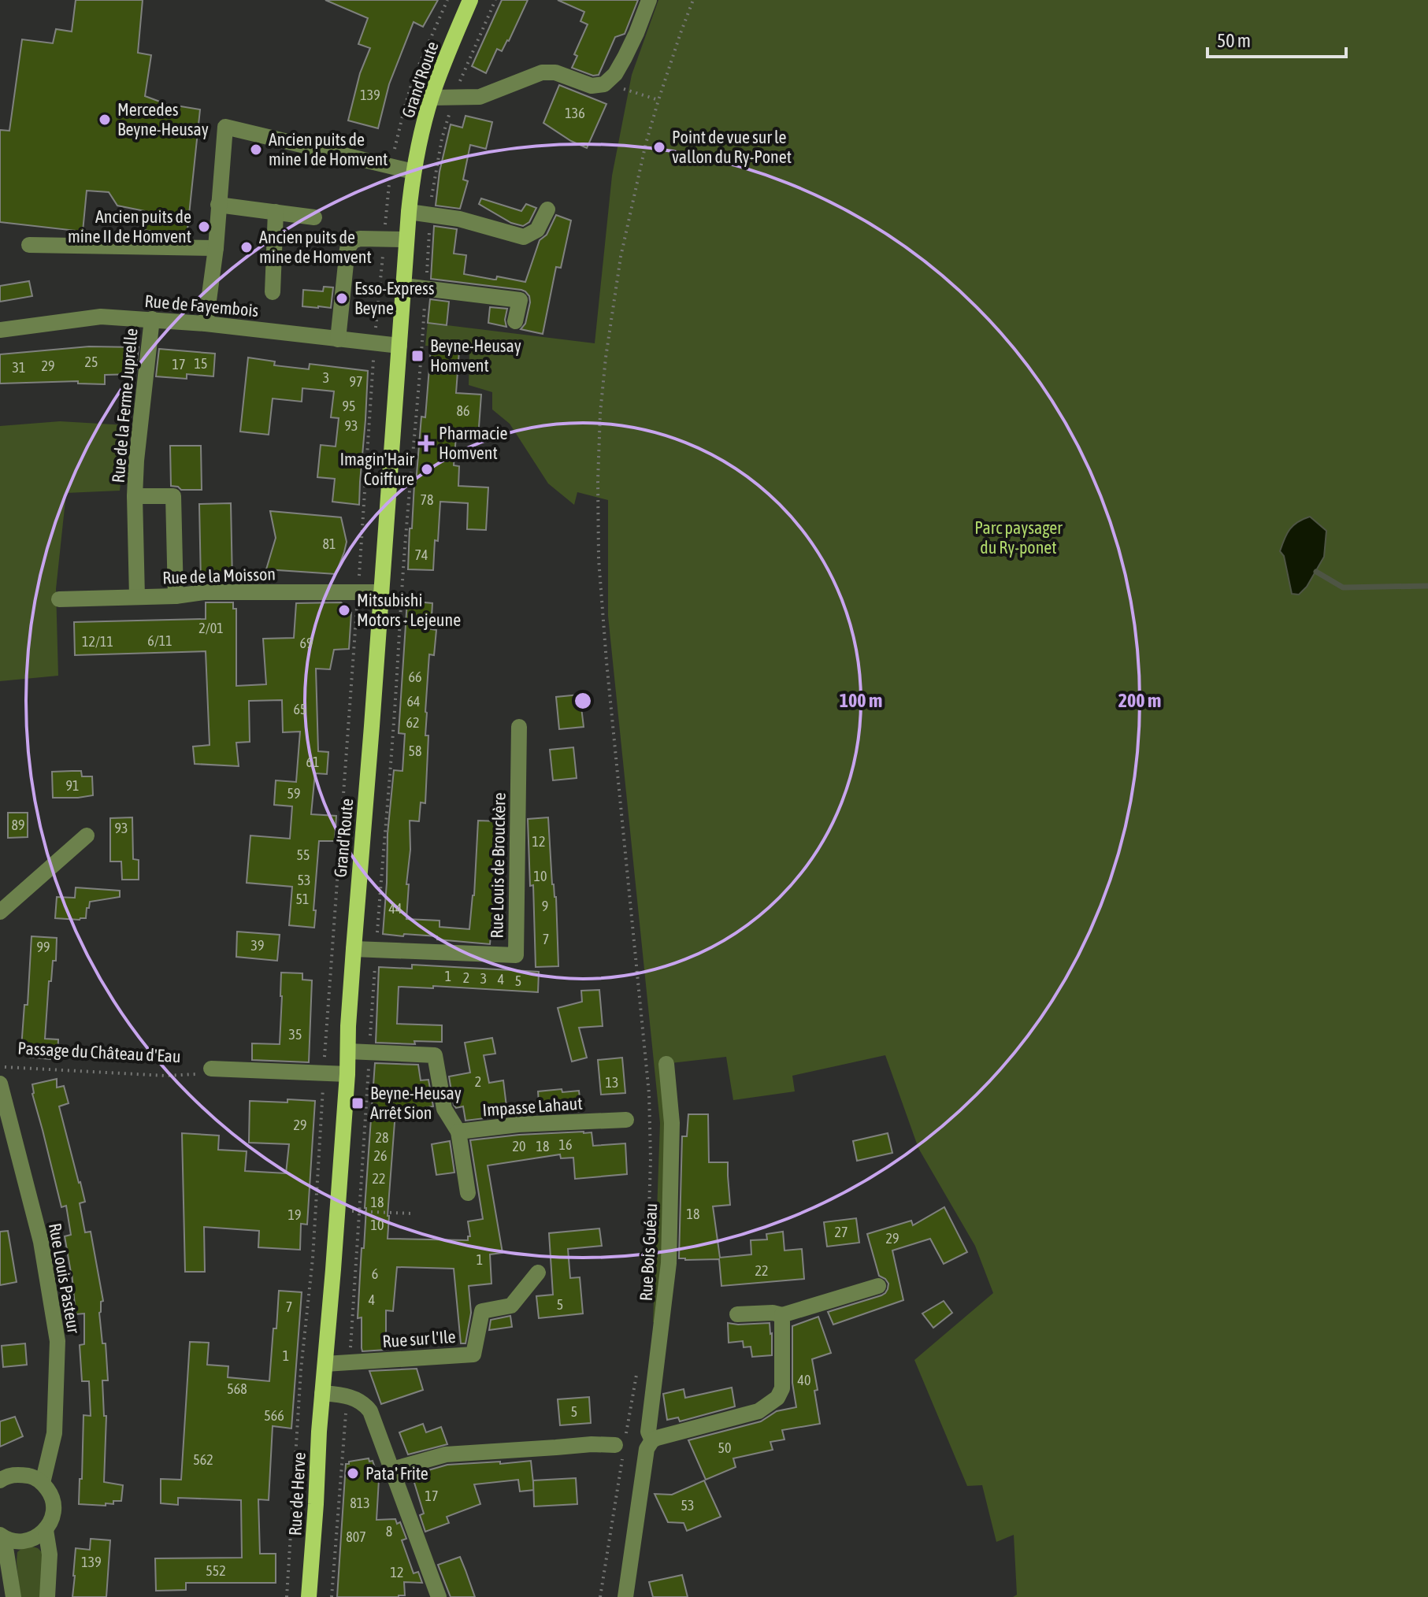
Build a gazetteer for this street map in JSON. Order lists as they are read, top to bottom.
{
  "streets": {
    "main road": ["Grand'Route", "Rue de Herve"],
    "street": [
      "Rue de Fayembois",
      "Rue de la Ferme Juprelle",
      "Rue de la Moisson",
      "Rue Louis de Brouckère",
      "Impasse Lahaut",
      "Rue Bois Guéau",
      "Rue Louis Pasteur",
      "Rue sur l'Ile"
    ],
    "path": ["Passage du Château d'Eau"]
  },
  "crossings": [
    ["Grand'Route", "Rue de Fayembois"],
    ["Grand'Route", "Rue de la Moisson"],
    ["Grand'Route", "Rue Louis de Brouckère"],
    ["Grand'Route", "Rue sur l'Ile"],
    ["Grand'Route", "Rue de Herve"],
    ["Rue de Fayembois", "Rue de la Ferme Juprelle"],
    ["Rue de la Ferme Juprelle", "Rue de la Moisson"]
  ],
  "parks": ["Parc paysager du Ry-ponet"],
  "places": {
    "other": [
      "Mercedes Beyne-Heusay",
      "Point de vue sur le vallon du Ry-Ponet",
      "Ancien puits de mine I de Homvent",
      "Ancien puits de mine II de Homvent",
      "Ancien puits de mine de Homvent",
      "Esso-Express Beyne",
      "Imagin'Hair Coiffure",
      "Mitsubishi Motors - Lejeune",
      "Pata' Frite"
    ],
    "transit": ["Beyne-Heusay Homvent", "Beyne-Heusay Arrêt Sion"],
    "health": ["Pharmacie Homvent"]
  },
  "house_numbers": [
    "139",
    "136",
    "25",
    "15",
    "17",
    "29",
    "31",
    "3",
    "97",
    "95",
    "86",
    "93",
    "78",
    "81",
    "74",
    "2/01",
    "6/11",
    "12/11",
    "69",
    "66",
    "64",
    "65",
    "62",
    "58",
    "61",
    "91",
    "59",
    "89",
    "93",
    "12",
    "55",
    "10",
    "53",
    "51",
    "9",
    "44",
    "7",
    "39",
    "99",
    "1",
    "2",
    "3",
    "4",
    "5",
    "35",
    "2",
    "13",
    "29",
    "28",
    "16",
    "20",
    "18",
    "26",
    "22",
    "18",
    "18",
    "19",
    "10",
    "27",
    "29",
    "1",
    "22",
    "6",
    "4",
    "5",
    "7",
    "1",
    "40",
    "568",
    "5",
    "566",
    "50",
    "562",
    "17",
    "813",
    "53",
    "8",
    "807",
    "139",
    "552",
    "12"
  ],
  "scale_bar": "50 m",
  "rings": ["100 m", "200 m"]
}
